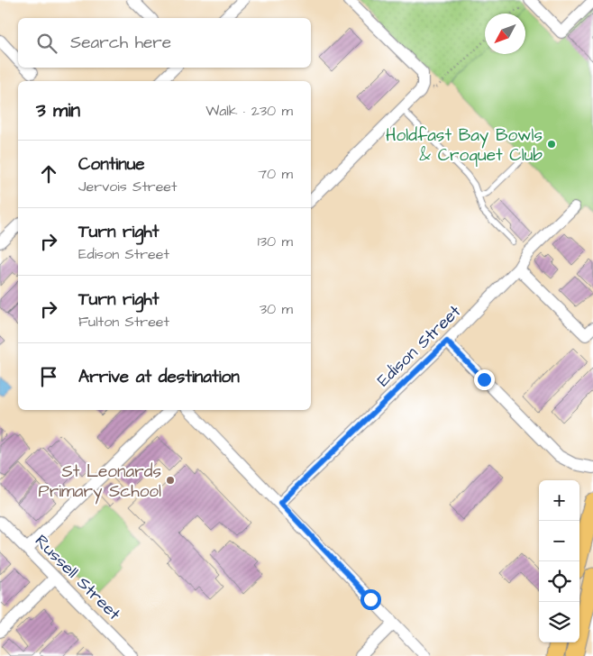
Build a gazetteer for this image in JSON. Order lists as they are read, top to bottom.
{
  "streets": {
    "street": ["Edison Street", "Russell Street"]
  },
  "places": ["Holdfast Bay Bowls & Croquet Club", "St Leonards Primary School"],
  "north": "bottom left",
  "page": {
    "search": "Search here",
    "heading": ["3 min", "Walk · 230 m"],
    "list": [
      ["Continue", "Jervois Street", "70 m"],
      ["Turn right", "Edison Street", "130 m"],
      ["Turn right", "Fulton Street", "30 m"],
      "Arrive at destination"
    ],
    "map_buttons": ["+", "−"]
  }
}
